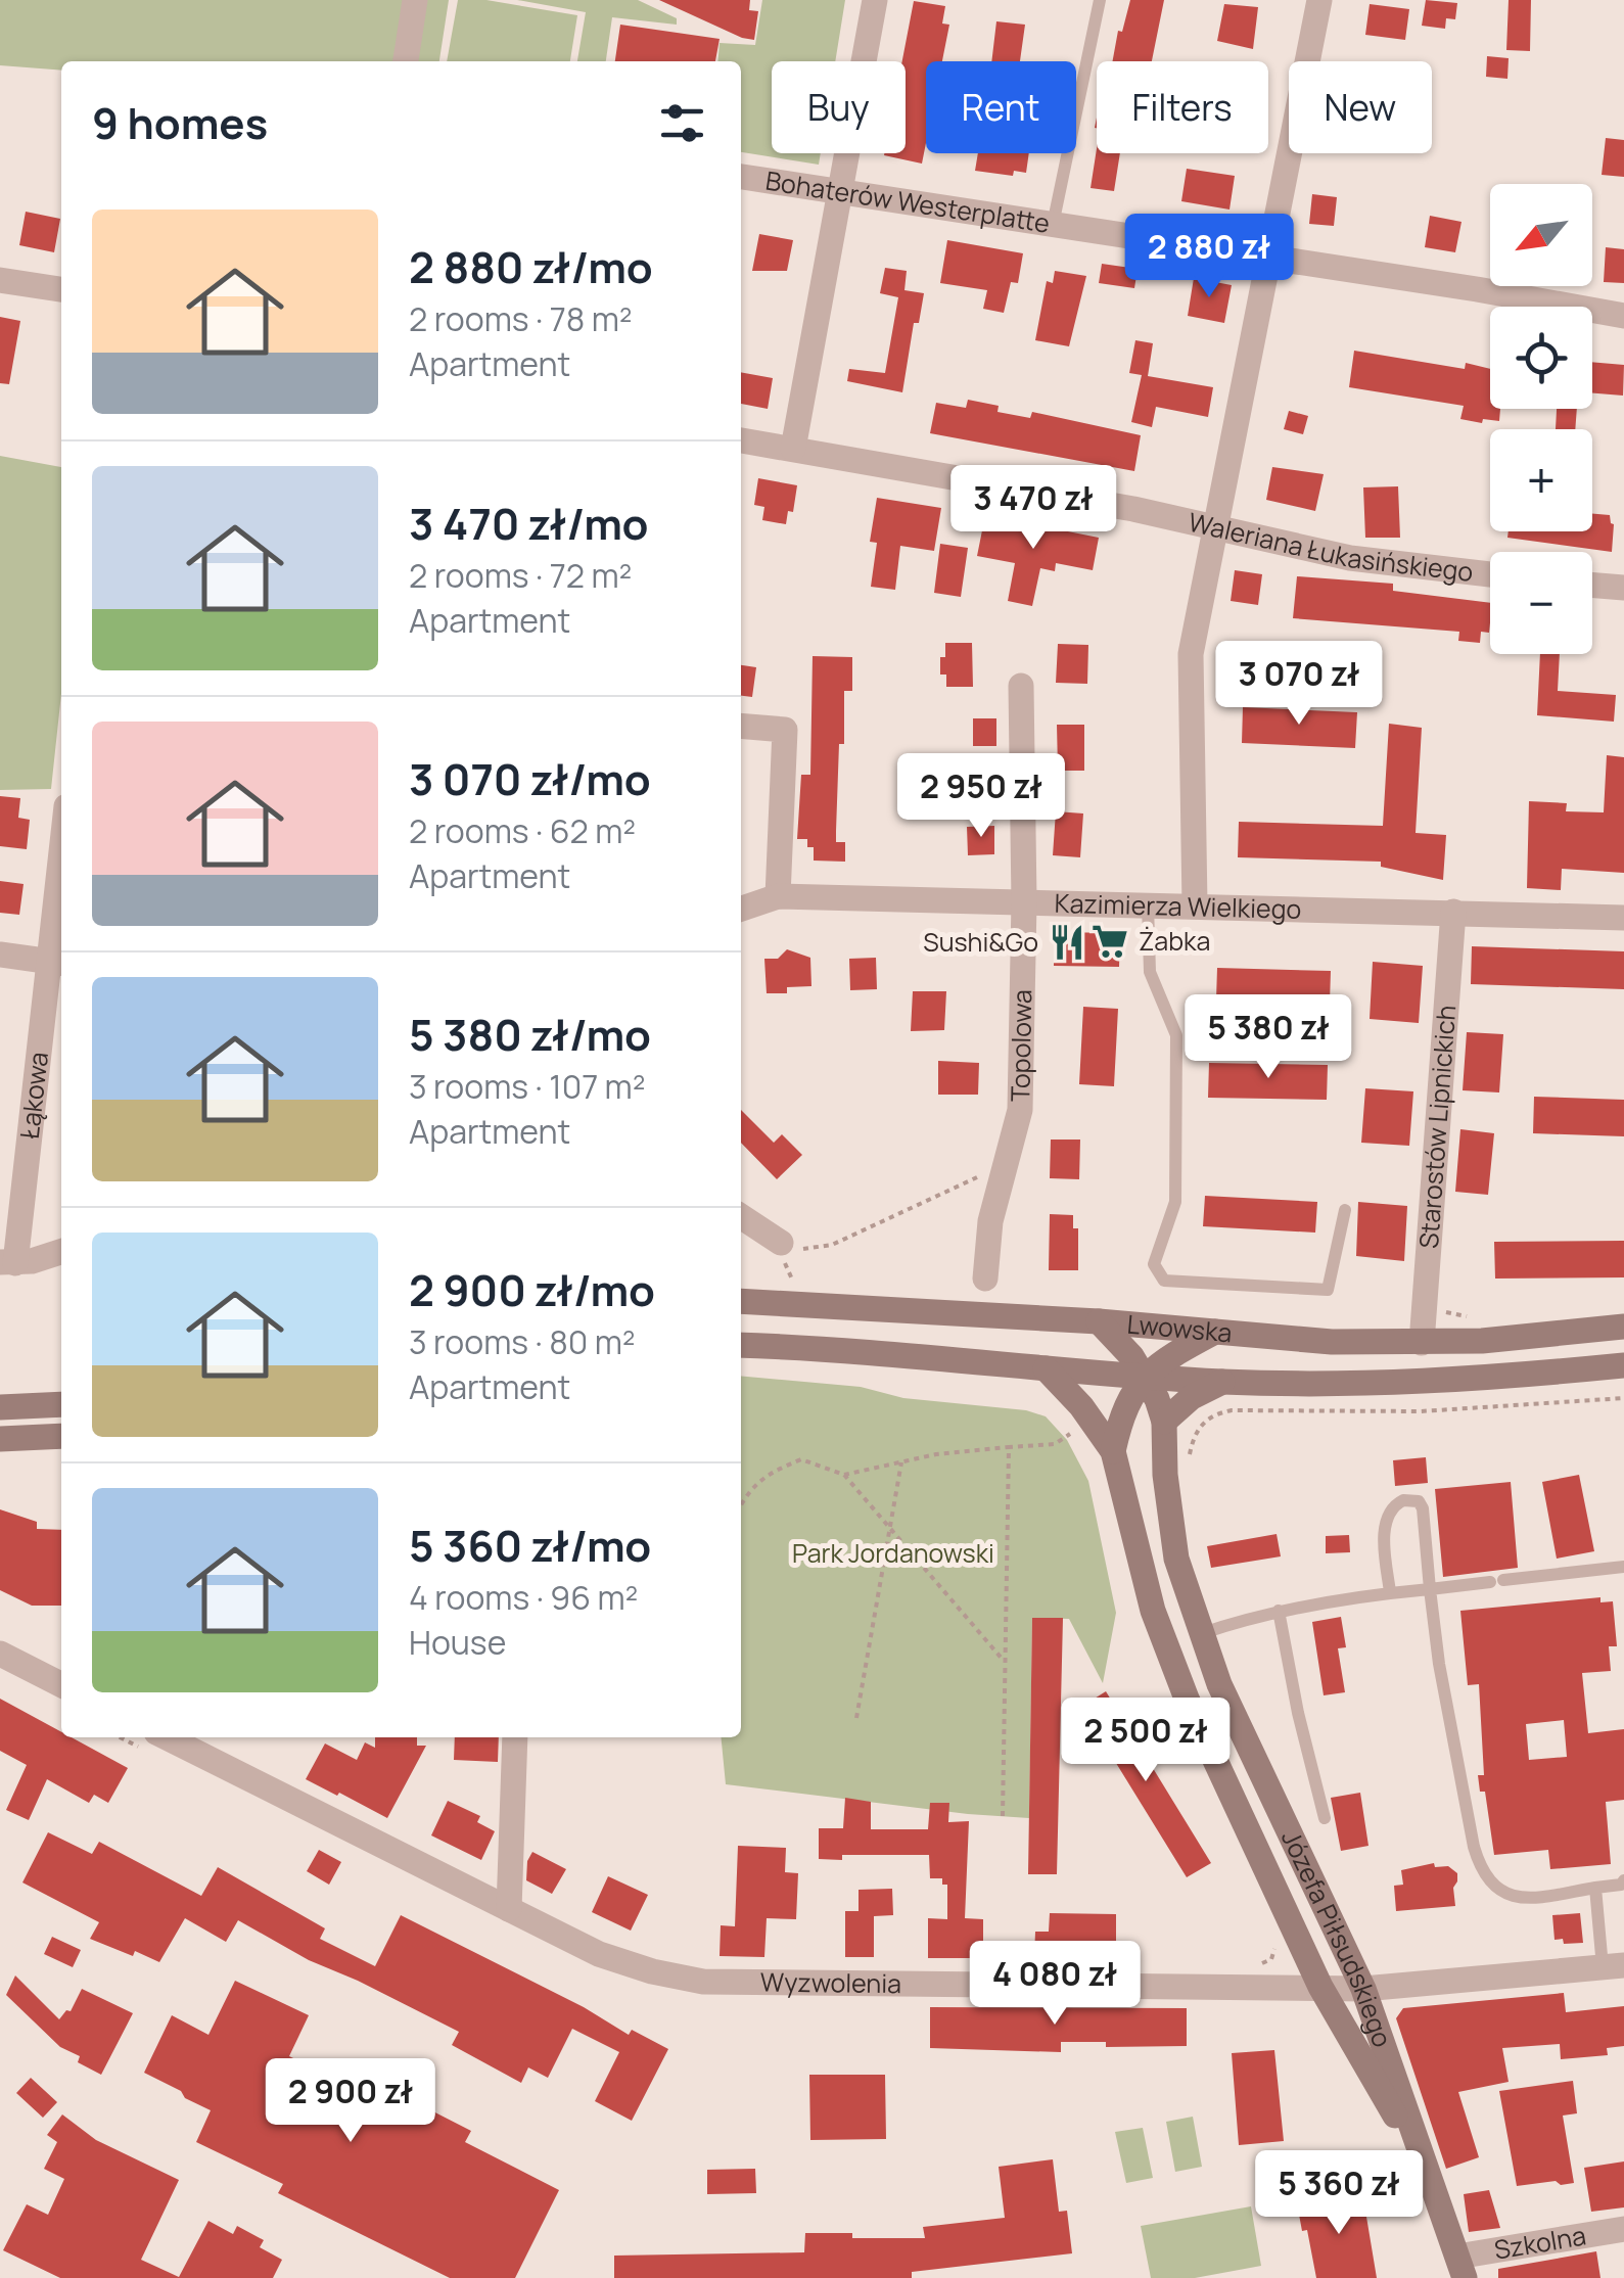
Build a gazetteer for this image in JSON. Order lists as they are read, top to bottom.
{
  "streets": {
    "street": [
      "Bohaterów Westerplatte",
      "Waleriana Łukasińskiego",
      "Kazimierza Wielkiego",
      "Topolowa",
      "Łąkowa",
      "Starostów Lipnickich",
      "Lwowska",
      "Józefa Piłsudskiego",
      "Wyzwolenia",
      "Szkolna"
    ]
  },
  "crossings": [
    ["Kazimierza Wielkiego", "Topolowa"],
    ["Kazimierza Wielkiego", "Starostów Lipnickich"],
    ["Starostów Lipnickich", "Lwowska"],
    ["Lwowska", "Józefa Piłsudskiego"],
    ["Józefa Piłsudskiego", "Wyzwolenia"],
    ["Józefa Piłsudskiego", "Szkolna"]
  ],
  "parks": ["Park Jordanowski"],
  "places": {
    "supermarket": ["Żabka"],
    "restaurant": ["Sushi&Go"]
  },
  "north": "bottom left",
  "page": {
    "chip": [
      "Buy",
      "Rent",
      "Filters",
      "New"
    ],
    "heading": "9 homes",
    "map_buttons": ["+", "−"],
    "list": [
      {
        "name": "2 880 zł/mo",
        "note": "2 rooms · 78 m² · Apartment"
      },
      {
        "name": "3 470 zł/mo",
        "note": "2 rooms · 72 m² · Apartment"
      },
      {
        "name": "3 070 zł/mo",
        "note": "2 rooms · 62 m² · Apartment"
      },
      {
        "name": "5 380 zł/mo",
        "note": "3 rooms · 107 m² · Apartment"
      },
      {
        "name": "2 900 zł/mo",
        "note": "3 rooms · 80 m² · Apartment"
      },
      {
        "name": "5 360 zł/mo",
        "note": "4 rooms · 96 m² · House"
      }
    ],
    "price": [
      "2 880 zł",
      "3 470 zł",
      "3 070 zł",
      "2 950 zł",
      "5 380 zł",
      "2 500 zł",
      "4 080 zł",
      "2 900 zł",
      "5 360 zł"
    ]
  }
}
